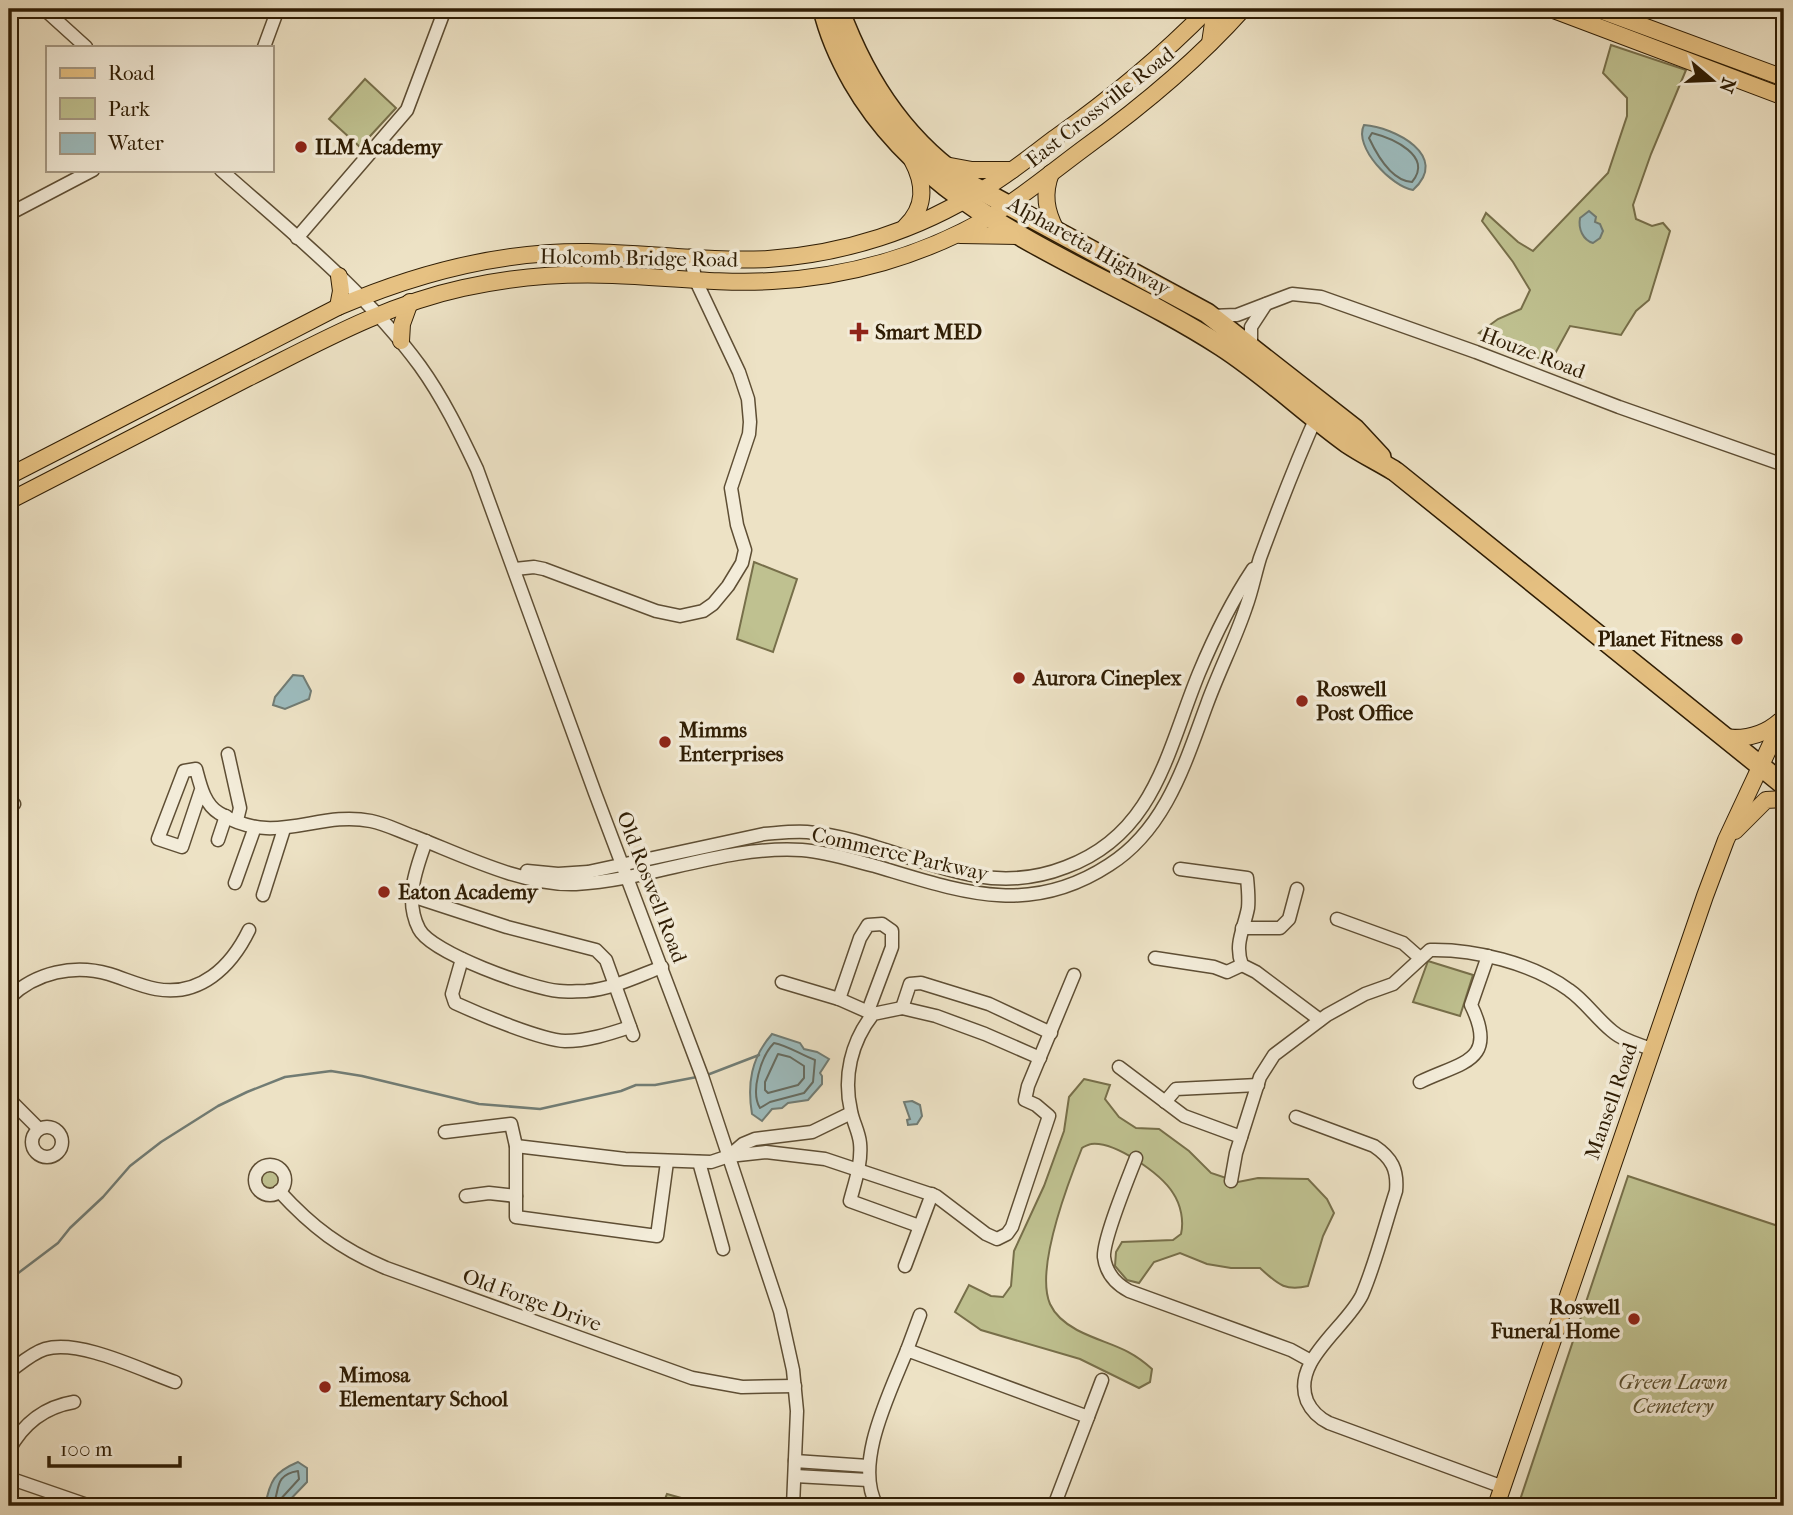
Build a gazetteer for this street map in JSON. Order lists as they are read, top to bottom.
{
  "streets": {
    "highway": ["Alpharetta Highway"],
    "main road": ["East Crossville Road", "Holcomb Bridge Road", "Mansell Road"],
    "street": [
      "Houze Road",
      "Commerce Parkway",
      "Old Roswell Road",
      "Old Forge Drive"
    ]
  },
  "crossings": [
    ["East Crossville Road", "Alpharetta Highway"],
    ["East Crossville Road", "Holcomb Bridge Road"],
    ["Alpharetta Highway", "Holcomb Bridge Road"],
    ["Alpharetta Highway", "Houze Road"],
    ["Alpharetta Highway", "Commerce Parkway"],
    ["Alpharetta Highway", "Mansell Road"],
    ["Holcomb Bridge Road", "Old Roswell Road"],
    ["Commerce Parkway", "Old Roswell Road"],
    ["Old Roswell Road", "Old Forge Drive"]
  ],
  "parks": ["Green Lawn Cemetery"],
  "places": {
    "other": [
      "ILM Academy",
      "Planet Fitness",
      "Aurora Cineplex",
      "Roswell Post Office",
      "Mimms Enterprises",
      "Eaton Academy",
      "Roswell Funeral Home",
      "Mimosa Elementary School"
    ],
    "health": ["Smart MED"]
  },
  "legend": ["Road", "Park", "Water"],
  "scale_bar": "100 m",
  "north": "right"
}
